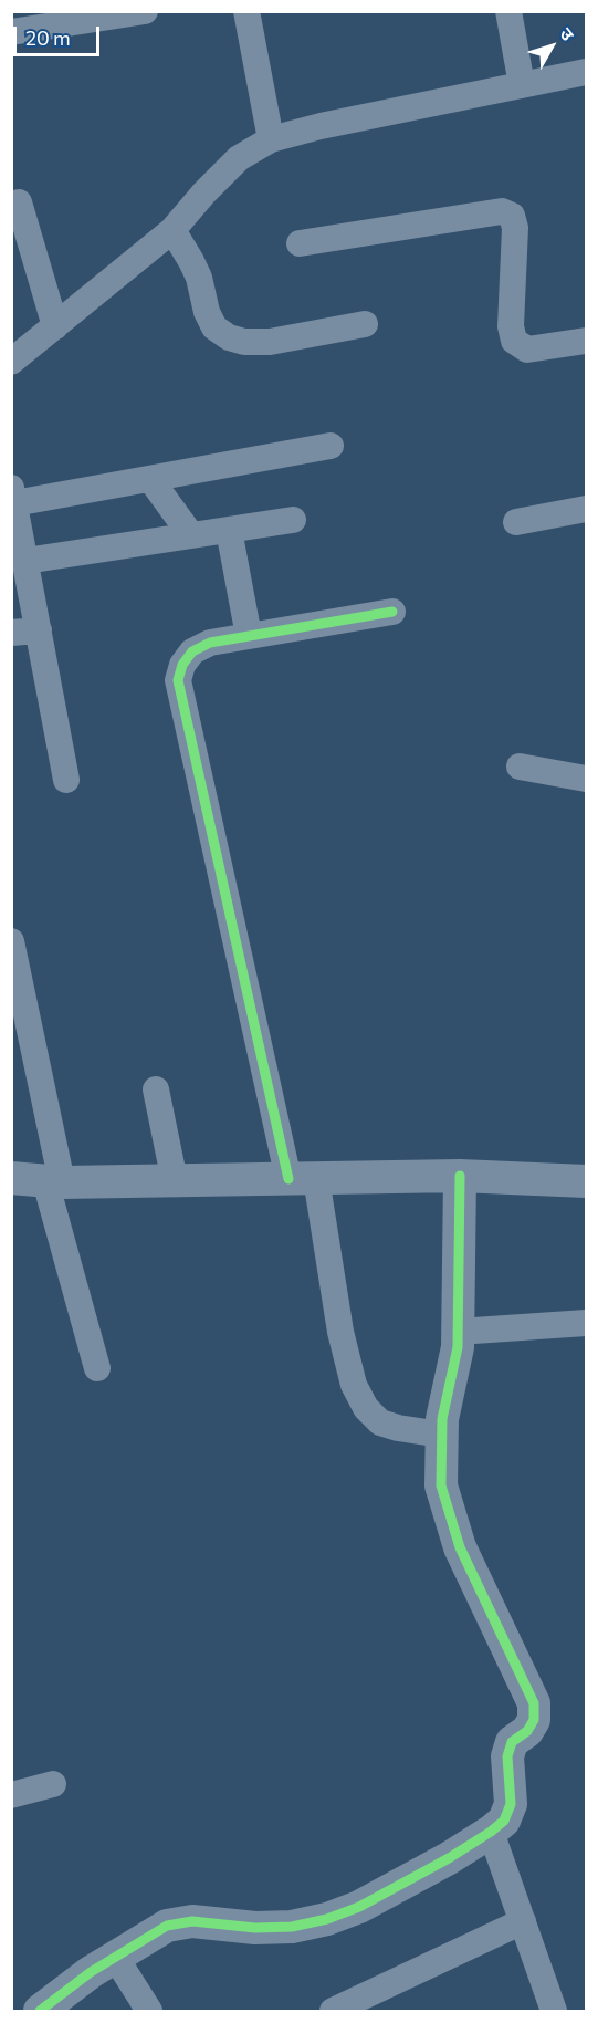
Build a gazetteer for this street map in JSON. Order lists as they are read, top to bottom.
{
  "scale_bar": "20 m",
  "north": "top right"
}
